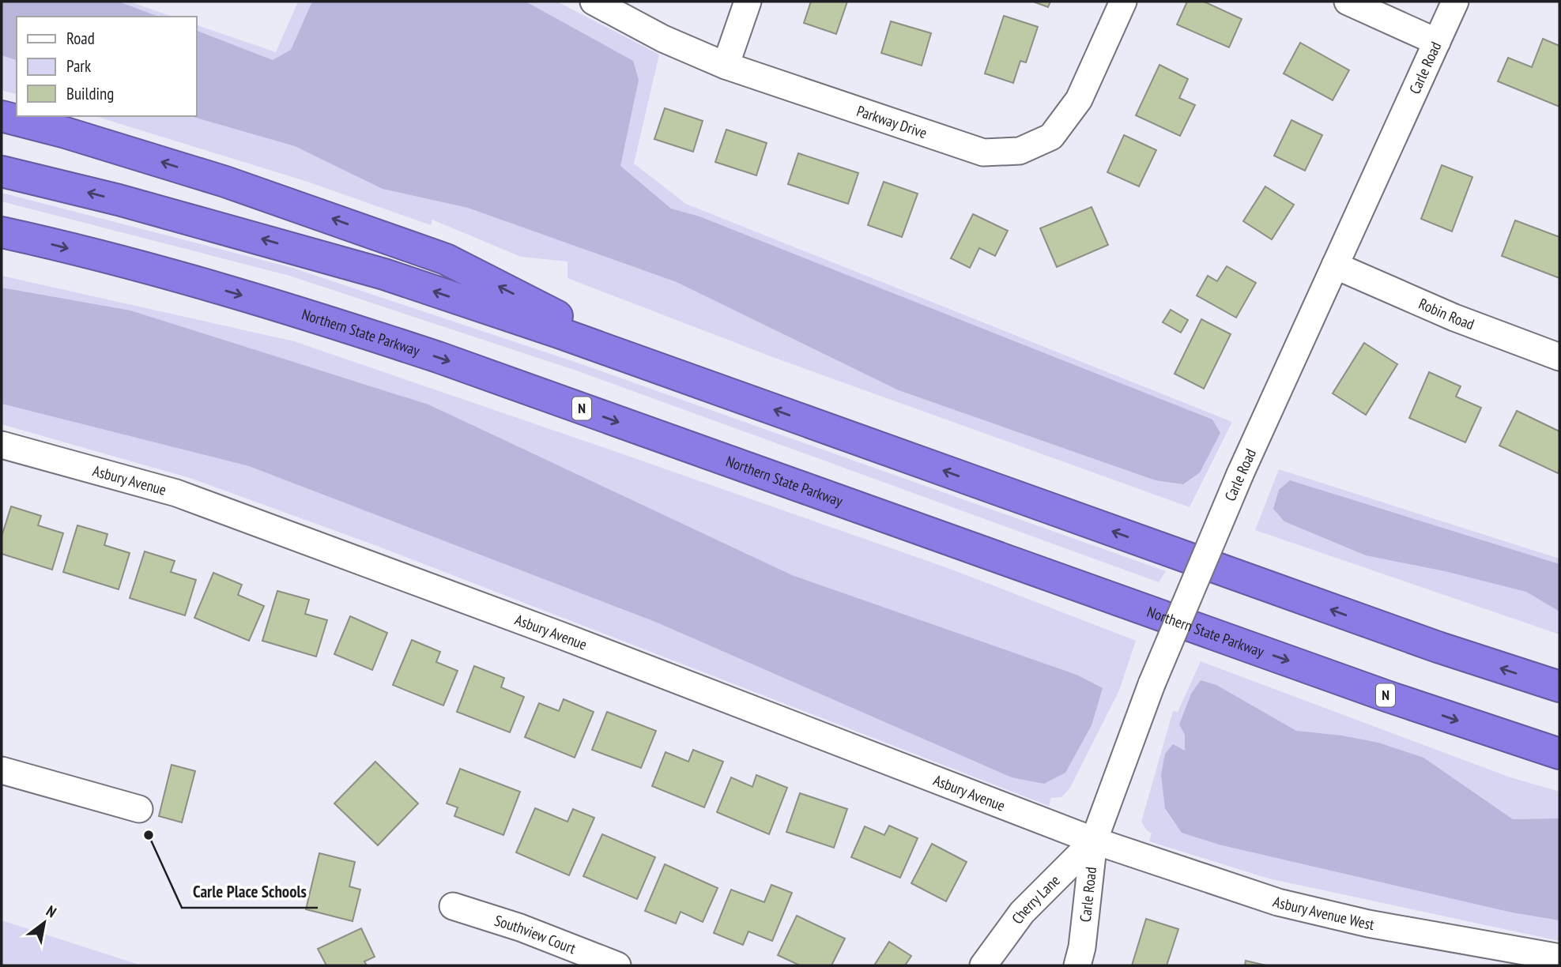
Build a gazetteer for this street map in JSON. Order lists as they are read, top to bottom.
{
  "streets": {
    "highway": ["Northern State Parkway", "N"],
    "street": [
      "Carle Road",
      "Parkway Drive",
      "Robin Road",
      "Asbury Avenue",
      "Cherry Lane",
      "Asbury Avenue West",
      "Southview Court"
    ]
  },
  "crossings": [
    ["Carle Road", "Robin Road"],
    ["Carle Road", "Asbury Avenue"],
    ["Carle Road", "Cherry Lane"],
    ["Carle Road", "Asbury Avenue West"],
    ["Asbury Avenue", "Cherry Lane"],
    ["Asbury Avenue", "Asbury Avenue West"],
    ["Cherry Lane", "Asbury Avenue West"]
  ],
  "places": ["Carle Place Schools"],
  "legend": ["Road", "Park", "Building"],
  "north": "top right"
}
